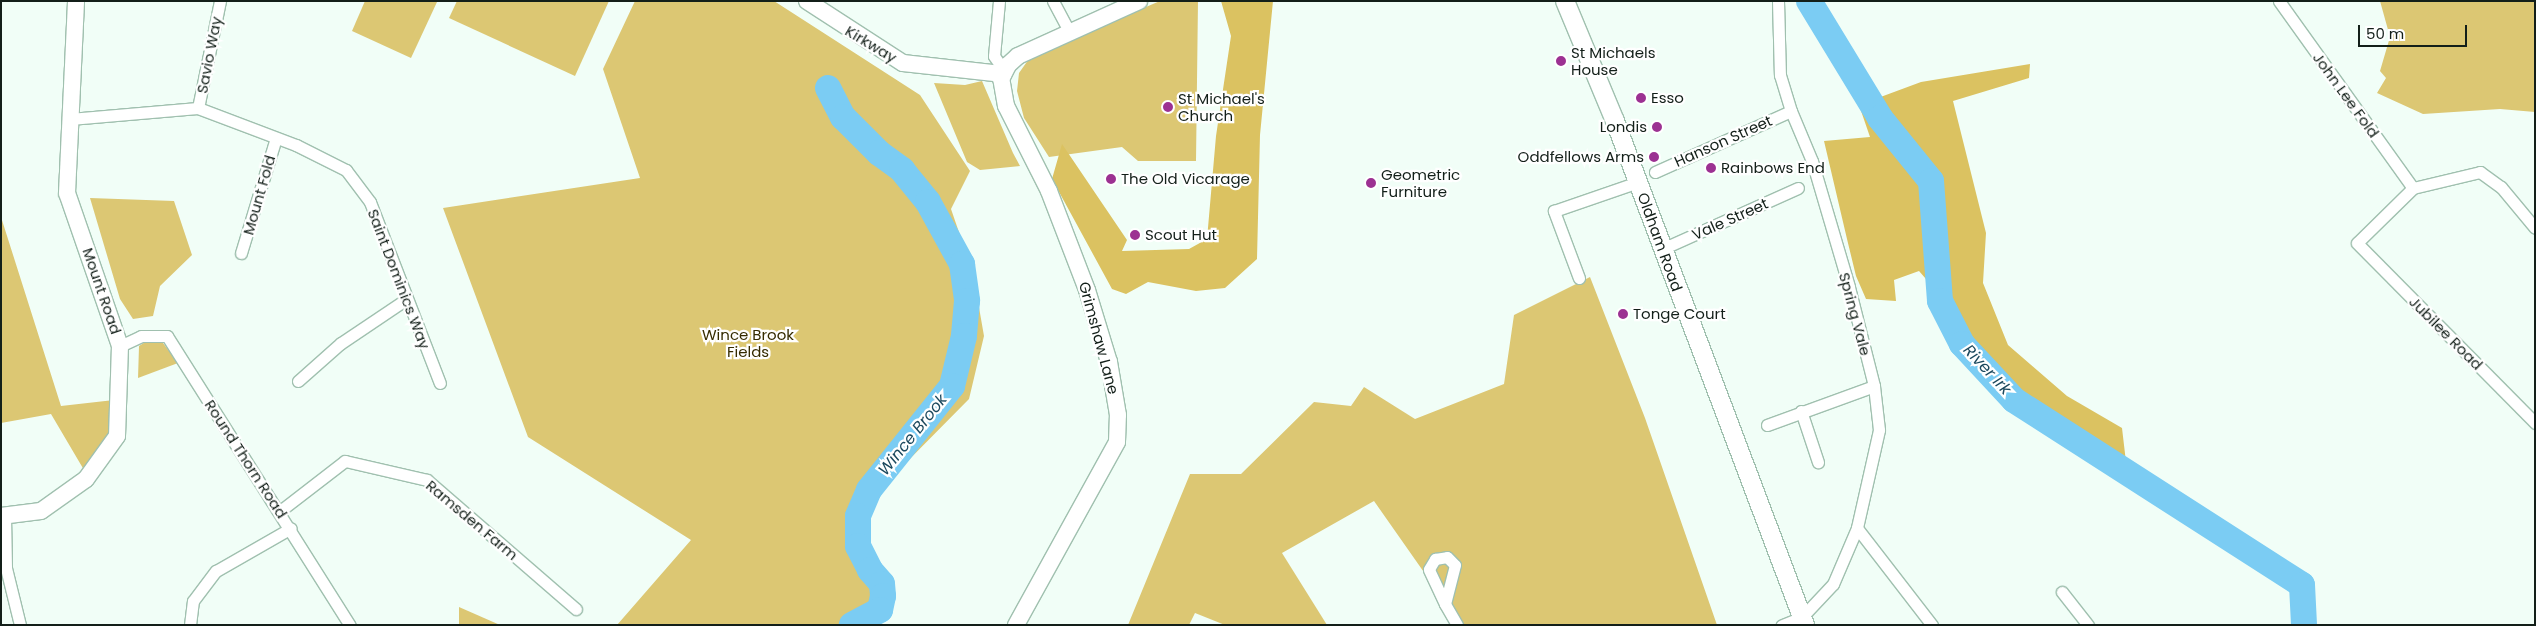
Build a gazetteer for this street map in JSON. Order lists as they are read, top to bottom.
{
  "streets": {
    "main road": ["Oldham Road"],
    "street": [
      "Kirkway",
      "Savio Way",
      "John Lee Fold",
      "Hanson Street",
      "Mount Fold",
      "Vale Street",
      "Saint Dominics Way",
      "Mount Road",
      "Spring Vale",
      "Jubilee Road",
      "Grimshaw Lane",
      "Round Thorn Road",
      "Ramsden Farm"
    ]
  },
  "crossings": [
    ["Kirkway", "Grimshaw Lane"],
    ["Savio Way", "Saint Dominics Way"],
    ["John Lee Fold", "Jubilee Road"],
    ["Hanson Street", "Spring Vale"],
    ["Mount Fold", "Saint Dominics Way"],
    ["Vale Street", "Oldham Road"],
    ["Oldham Road", "Spring Vale"],
    ["Saint Dominics Way", "Mount Road"],
    ["Mount Road", "Round Thorn Road"],
    ["Round Thorn Road", "Ramsden Farm"]
  ],
  "water": ["River Irk", "Wince Brook"],
  "parks": ["Wince Brook Fields"],
  "places": [
    "St Michaels House",
    "Esso",
    "St Michael's Church",
    "Londis",
    "Oddfellows Arms",
    "Rainbows End",
    "The Old Vicarage",
    "Geometric Furniture",
    "Scout Hut",
    "Tonge Court"
  ],
  "scale_bar": "50 m"
}
